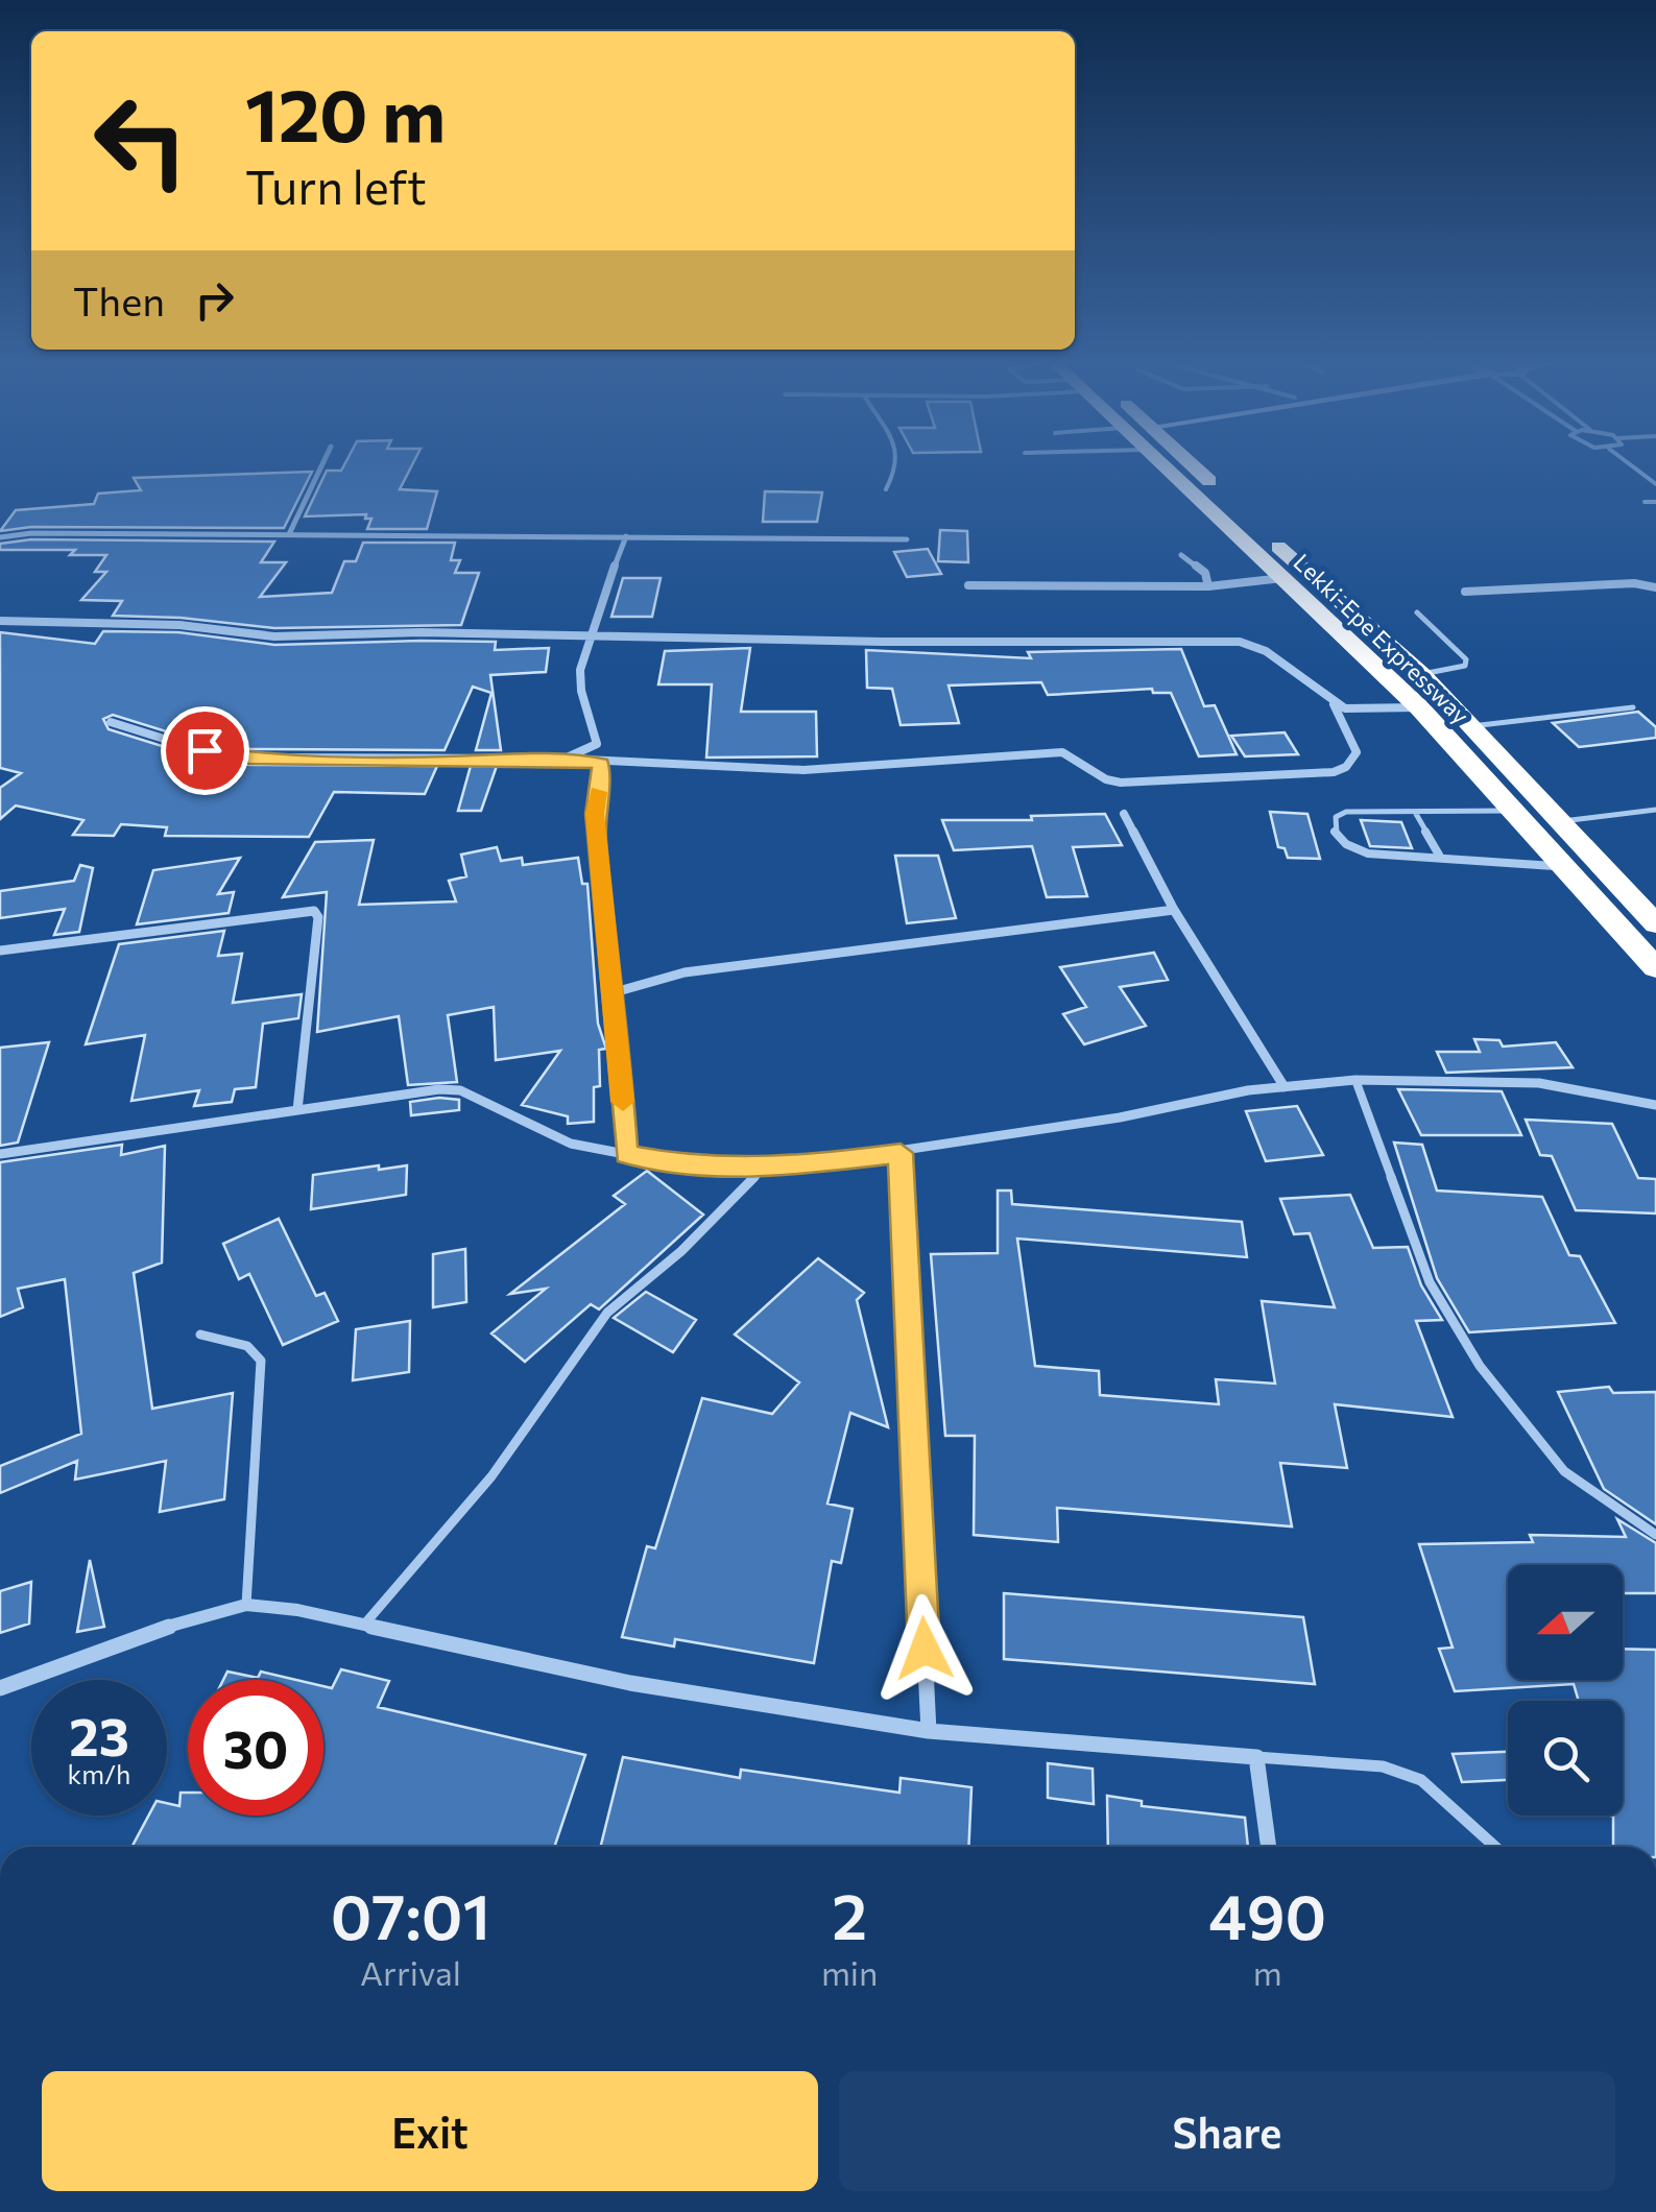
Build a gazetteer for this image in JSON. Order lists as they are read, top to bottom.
{
  "streets": {
    "highway": ["Lekki-Epe Expressway"]
  },
  "north": "left",
  "page": {
    "turn": ["120 m", "Turn left"],
    "then": "Then",
    "speed": "23 km/h",
    "limit": "30",
    "eta": [
      "07:01",
      "Arrival",
      "2",
      "min",
      "490",
      "m"
    ],
    "buttons": ["Exit", "Share"]
  }
}
